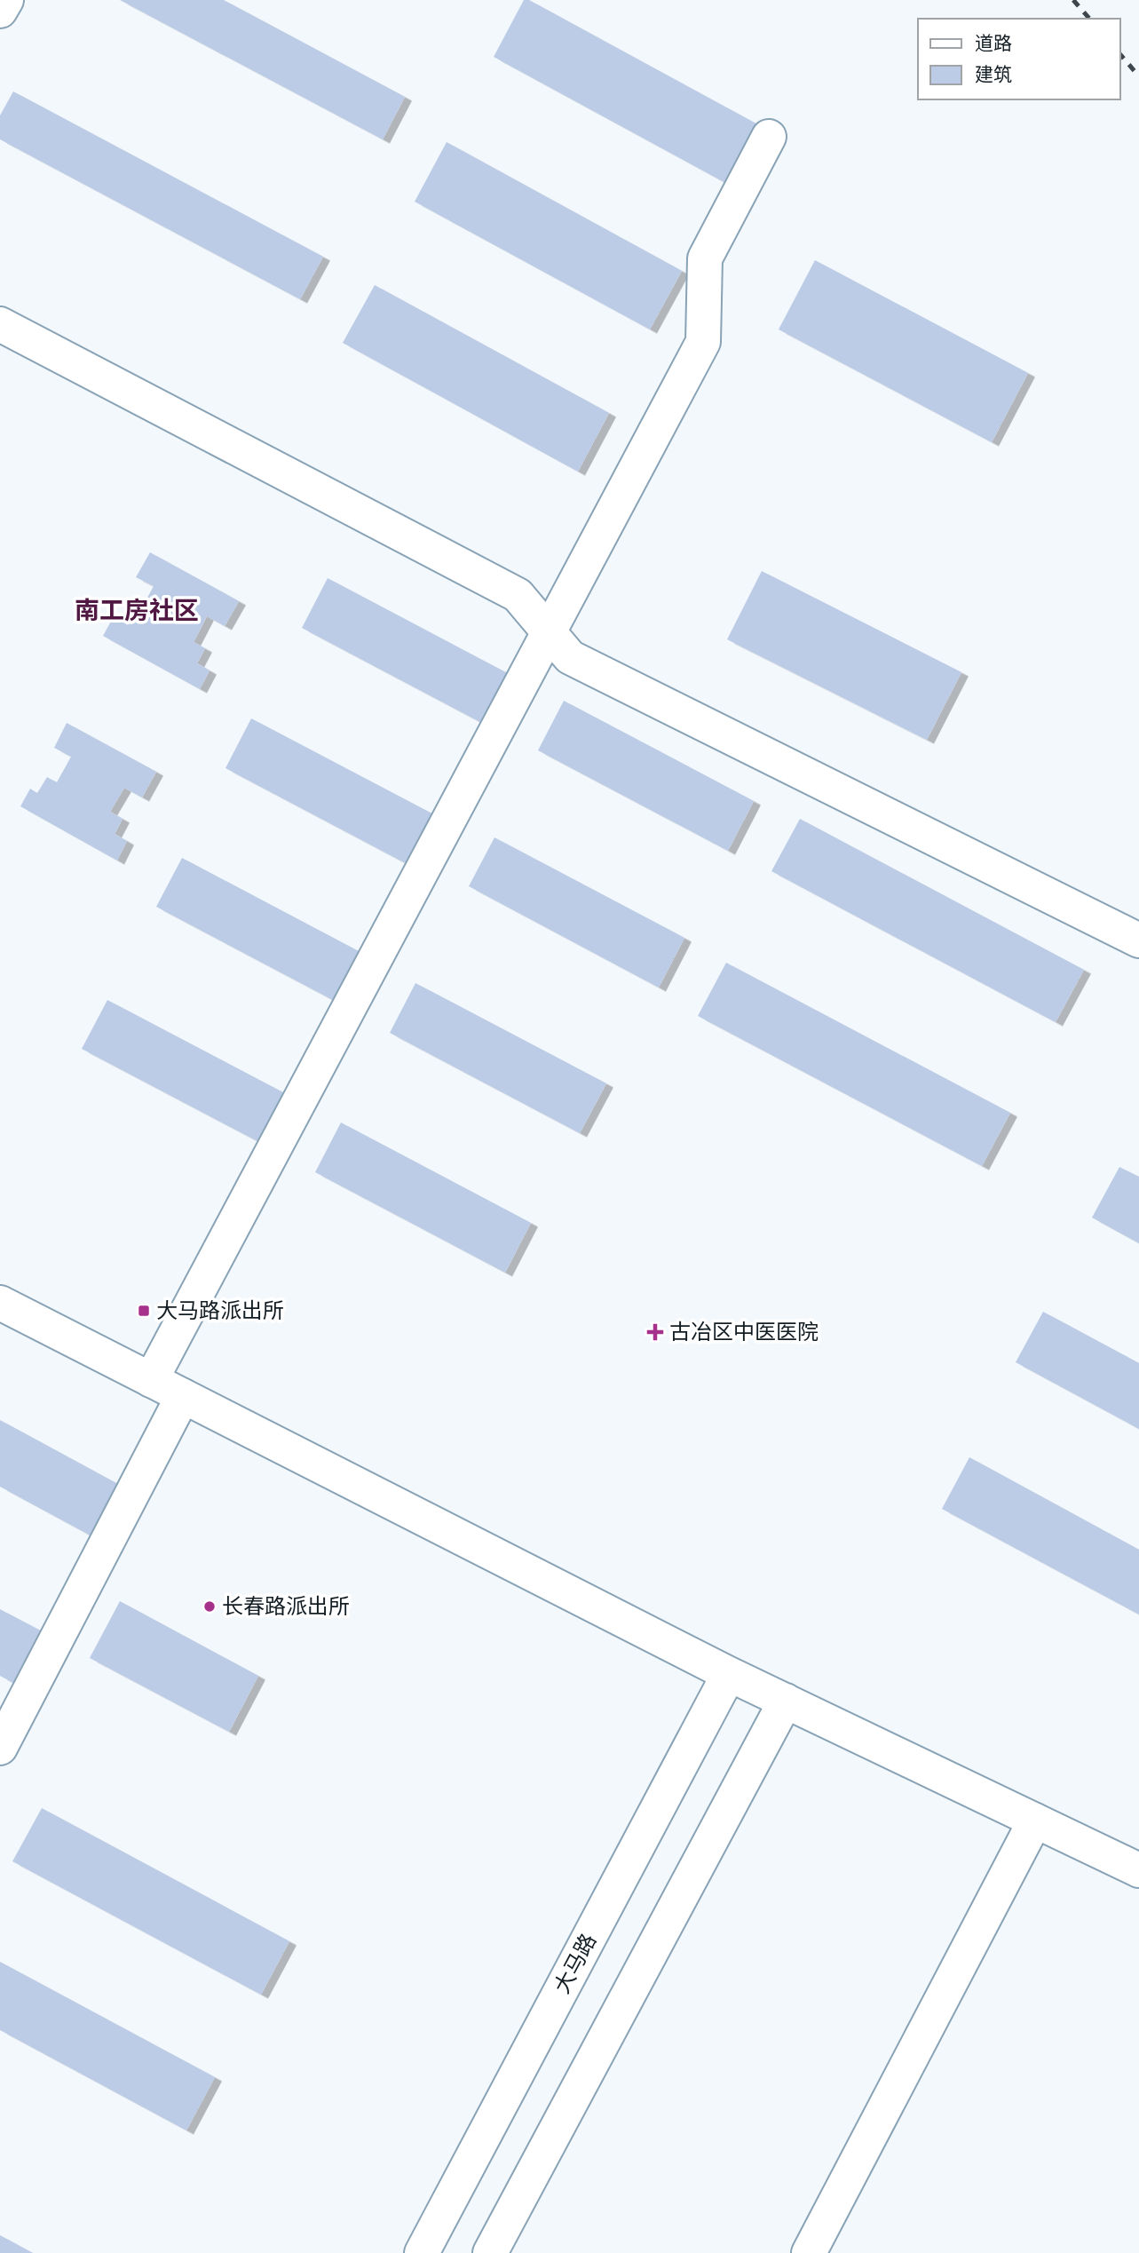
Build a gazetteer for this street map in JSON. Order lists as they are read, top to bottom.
{
  "streets": {
    "street": ["大马路"]
  },
  "districts": ["南工房社区"],
  "places": {
    "transit": ["大马路派出所"],
    "health": ["古冶区中医医院"],
    "other": ["长春路派出所"]
  },
  "legend": ["道路", "建筑"]
}
